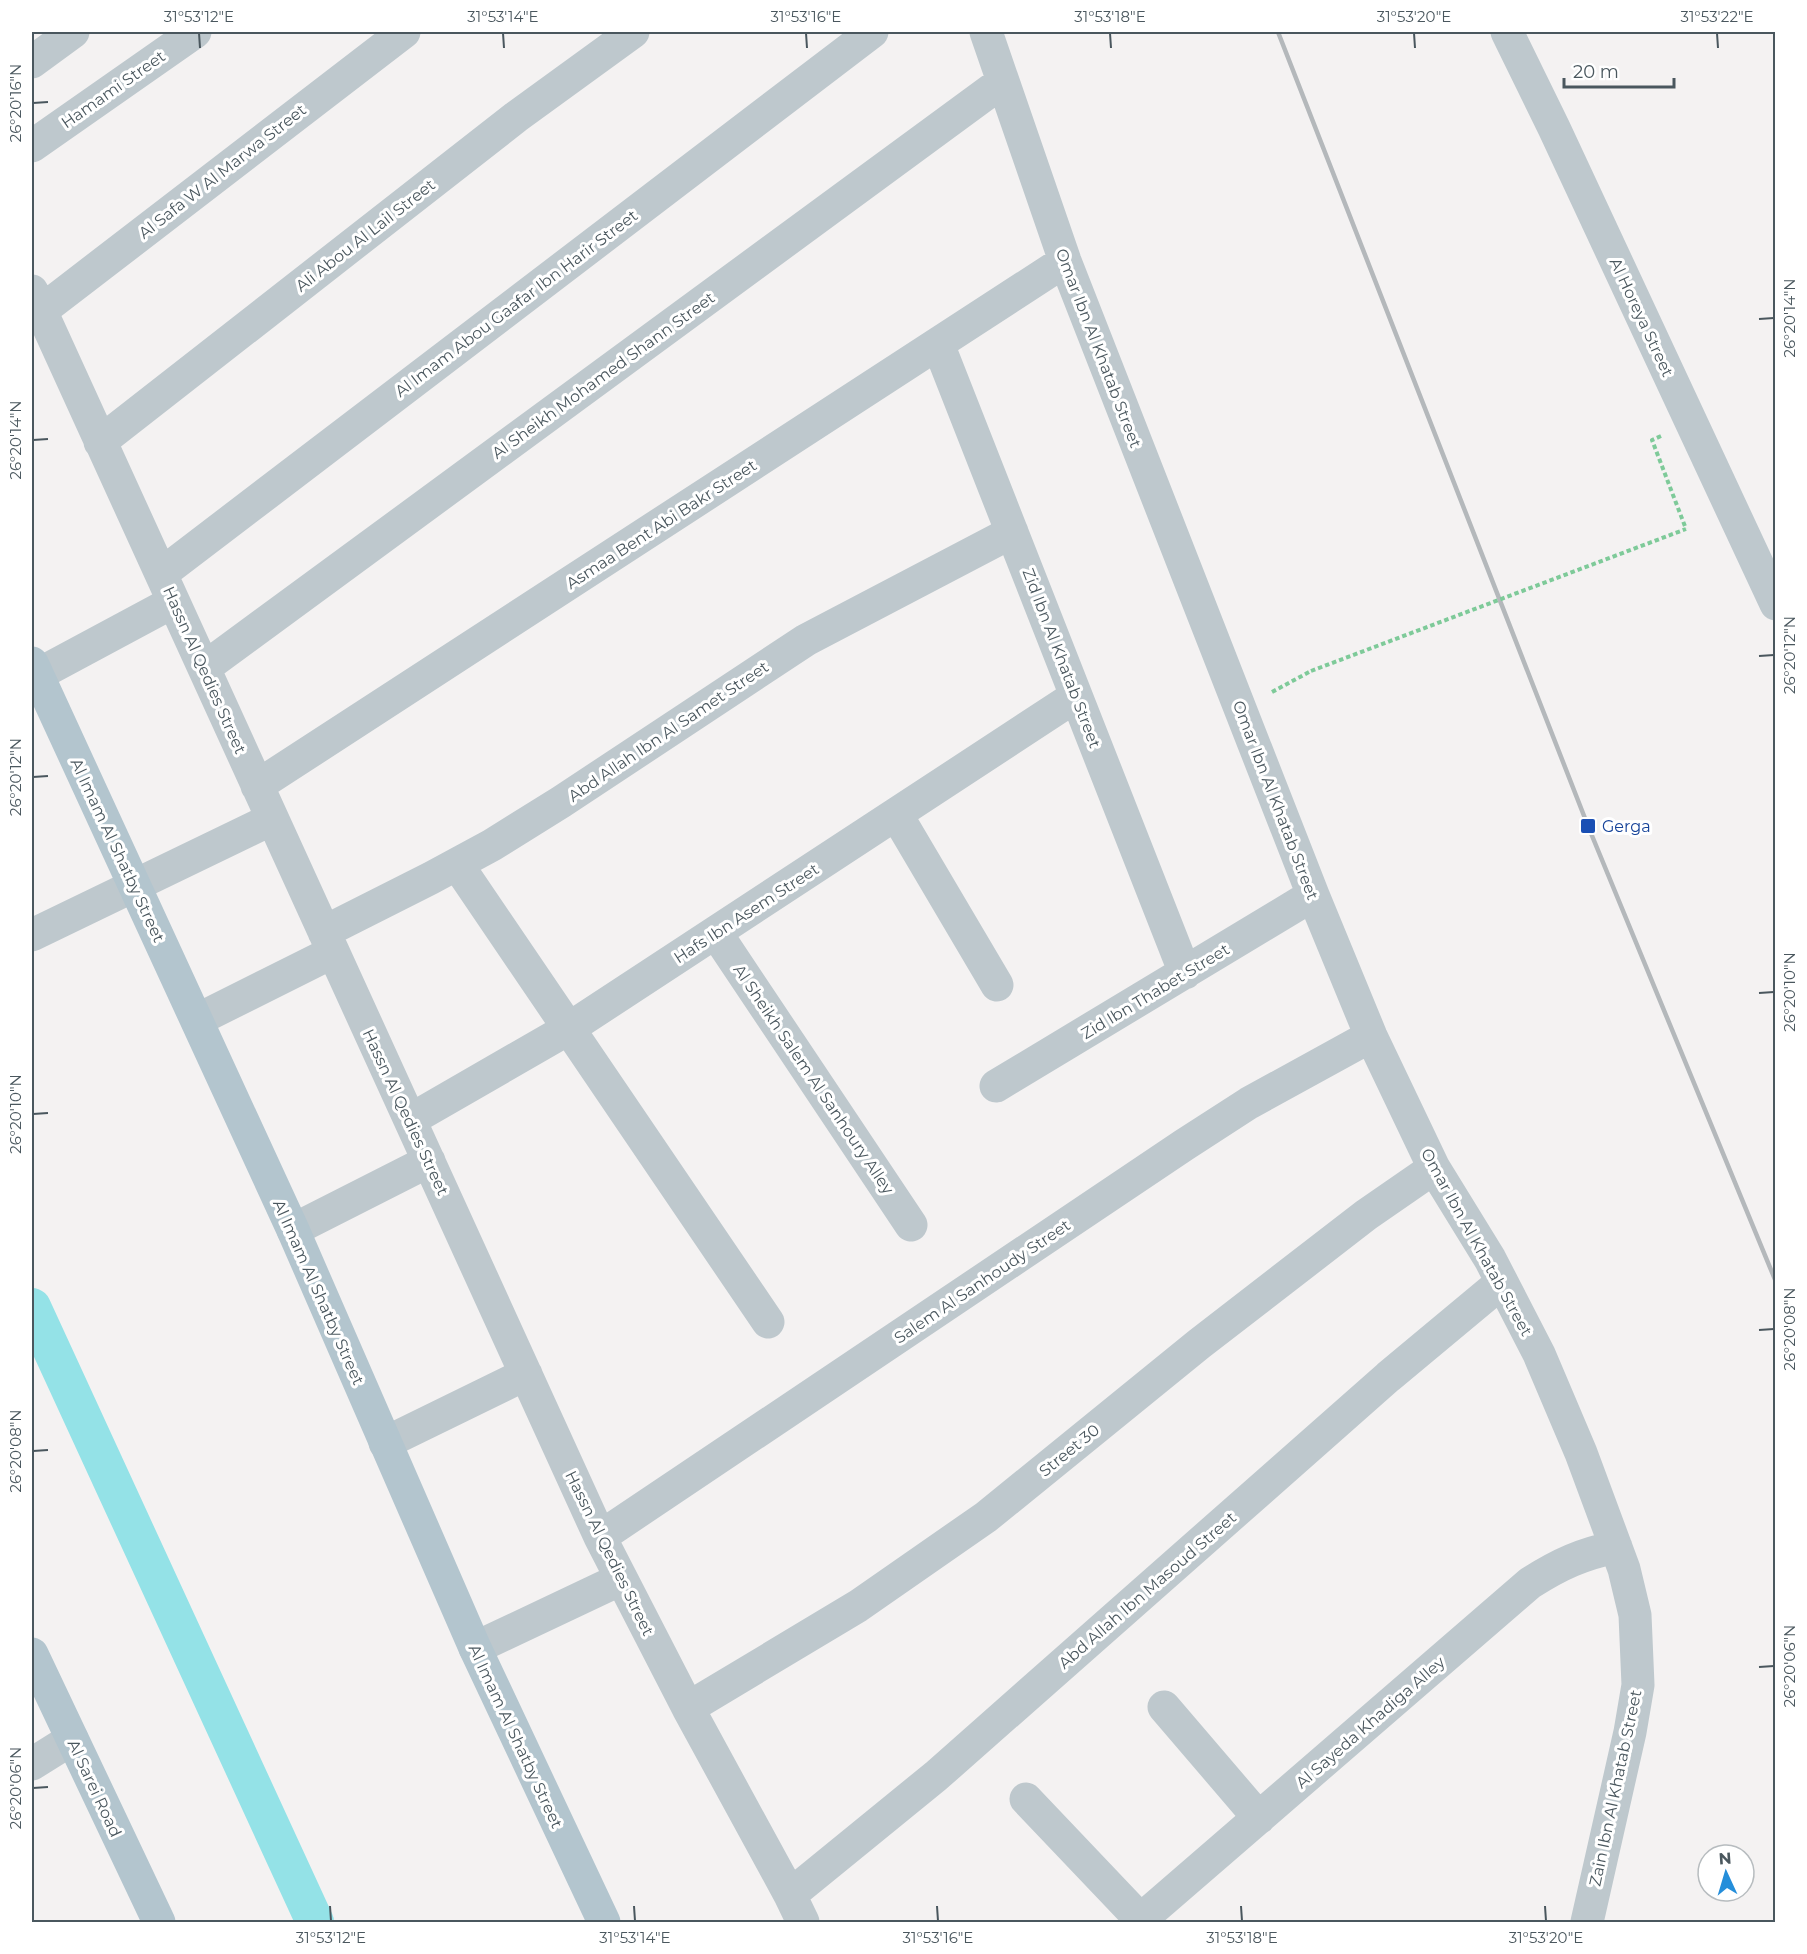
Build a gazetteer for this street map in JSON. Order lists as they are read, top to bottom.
{
  "streets": {
    "main road": ["Al Imam Al Shatby Street", "Al Sarei Road"],
    "street": [
      "Hamami Street",
      "Al Safa W Al Marwa Street",
      "Ali Abou Al Lail Street",
      "Al Imam Abou Gaafar Ibn Harir Street",
      "Al Horeya Street",
      "Omar Ibn Al Khatab Street",
      "Al Sheikh Mohamed Shann Street",
      "Asmaa Bent Abi Bakr Street",
      "Zid Ibn Al Khatab Street",
      "Hassn Al Qedies Street",
      "Abd Allah Ibn Al Samet Street",
      "Hafs Ibn Asem Street",
      "Zid Ibn Thabet Street",
      "Al Sheikh Salem Al Sanhoury Alley",
      "Salem Al Sanhoudy Street",
      "Street 30",
      "Abd Allah Ibn Masoud Street",
      "Al Sayeda Khadiga Alley",
      "Zain Ibn Al Khatab Street"
    ]
  },
  "crossings": [
    ["Al Safa W Al Marwa Street", "Hassn Al Qedies Street"],
    ["Ali Abou Al Lail Street", "Hassn Al Qedies Street"],
    ["Al Imam Abou Gaafar Ibn Harir Street", "Hassn Al Qedies Street"],
    ["Al Imam Abou Gaafar Ibn Harir Street", "Al Imam Al Shatby Street"],
    ["Omar Ibn Al Khatab Street", "Al Sheikh Mohamed Shann Street"],
    ["Omar Ibn Al Khatab Street", "Asmaa Bent Abi Bakr Street"],
    ["Omar Ibn Al Khatab Street", "Zid Ibn Thabet Street"],
    ["Omar Ibn Al Khatab Street", "Salem Al Sanhoudy Street"],
    ["Omar Ibn Al Khatab Street", "Street 30"],
    ["Omar Ibn Al Khatab Street", "Abd Allah Ibn Masoud Street"],
    ["Omar Ibn Al Khatab Street", "Al Sayeda Khadiga Alley"],
    ["Omar Ibn Al Khatab Street", "Zain Ibn Al Khatab Street"],
    ["Al Sheikh Mohamed Shann Street", "Hassn Al Qedies Street"],
    ["Asmaa Bent Abi Bakr Street", "Zid Ibn Al Khatab Street"],
    ["Asmaa Bent Abi Bakr Street", "Hassn Al Qedies Street"],
    ["Zid Ibn Al Khatab Street", "Abd Allah Ibn Al Samet Street"],
    ["Zid Ibn Al Khatab Street", "Hafs Ibn Asem Street"],
    ["Zid Ibn Al Khatab Street", "Zid Ibn Thabet Street"],
    ["Hassn Al Qedies Street", "Abd Allah Ibn Al Samet Street"],
    ["Hassn Al Qedies Street", "Hafs Ibn Asem Street"],
    ["Hassn Al Qedies Street", "Salem Al Sanhoudy Street"],
    ["Hassn Al Qedies Street", "Street 30"],
    ["Hassn Al Qedies Street", "Abd Allah Ibn Masoud Street"],
    ["Abd Allah Ibn Al Samet Street", "Al Imam Al Shatby Street"],
    ["Hafs Ibn Asem Street", "Al Sheikh Salem Al Sanhoury Alley"],
    ["Al Sayeda Khadiga Alley", "Zain Ibn Al Khatab Street"]
  ],
  "places": {
    "transit": ["Gerga"]
  },
  "scale_bar": "20 m",
  "north": "top",
  "coordinates": [
    "31°53'12\"E",
    "31°53'14\"E",
    "31°53'16\"E",
    "31°53'18\"E",
    "31°53'20\"E",
    "31°53'22\"E",
    "26°20'16\"N",
    "26°20'14\"N",
    "26°20'12\"N",
    "26°20'10\"N",
    "26°20'08\"N",
    "26°20'06\"N"
  ]
}
